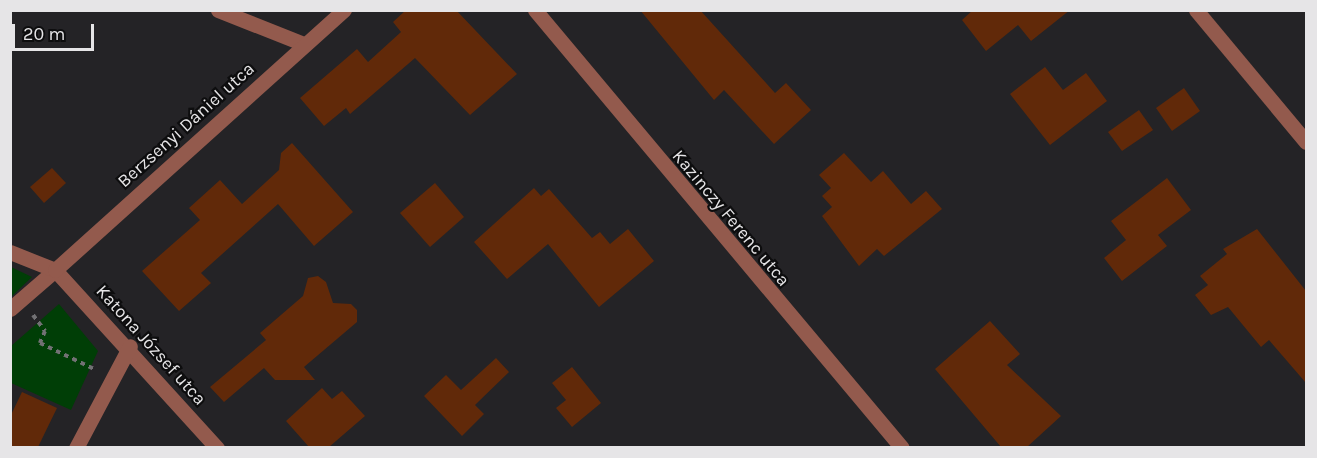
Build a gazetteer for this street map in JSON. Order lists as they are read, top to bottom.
{
  "streets": {
    "street": ["Berzsenyi Dániel utca", "Kazinczy Ferenc utca", "Katona József utca"]
  },
  "crossings": [
    ["Berzsenyi Dániel utca", "Katona József utca"]
  ],
  "scale_bar": "20 m"
}
